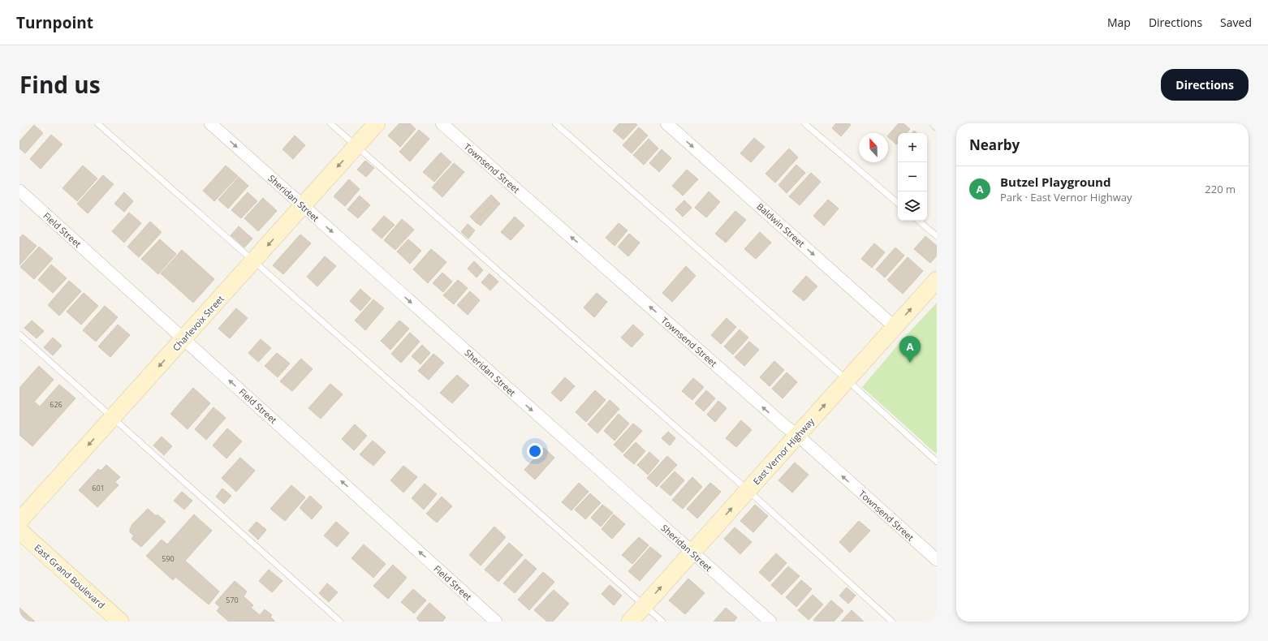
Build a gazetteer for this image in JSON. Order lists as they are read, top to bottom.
{
  "streets": {
    "street": [
      "Townsend Street",
      "Sheridan Street",
      "Baldwin Street",
      "Field Street",
      "Charlevoix Street",
      "East Vernor Highway",
      "East Grand Boulevard"
    ]
  },
  "crossings": [
    ["Townsend Street", "East Vernor Highway"],
    ["Sheridan Street", "Charlevoix Street"],
    ["Sheridan Street", "East Vernor Highway"],
    ["Baldwin Street", "East Vernor Highway"],
    ["Field Street", "Charlevoix Street"]
  ],
  "one_way": [
    "Townsend Street",
    "Sheridan Street",
    "Baldwin Street",
    "Field Street",
    "Charlevoix Street",
    "East Vernor Highway"
  ],
  "house_numbers": [
    "626",
    "601",
    "590",
    "570"
  ],
  "north": "top",
  "page": {
    "header": "Turnpoint",
    "nav": ["Map", "Directions", "Saved"],
    "title": "Find us",
    "buttons": "Directions",
    "heading": "Nearby",
    "map_buttons": ["+", "−"],
    "list": [
      {
        "mark": "A",
        "name": "Butzel Playground",
        "note": "Park · East Vernor Highway",
        "value": "220 m"
      }
    ],
    "pins": "A"
  }
}
